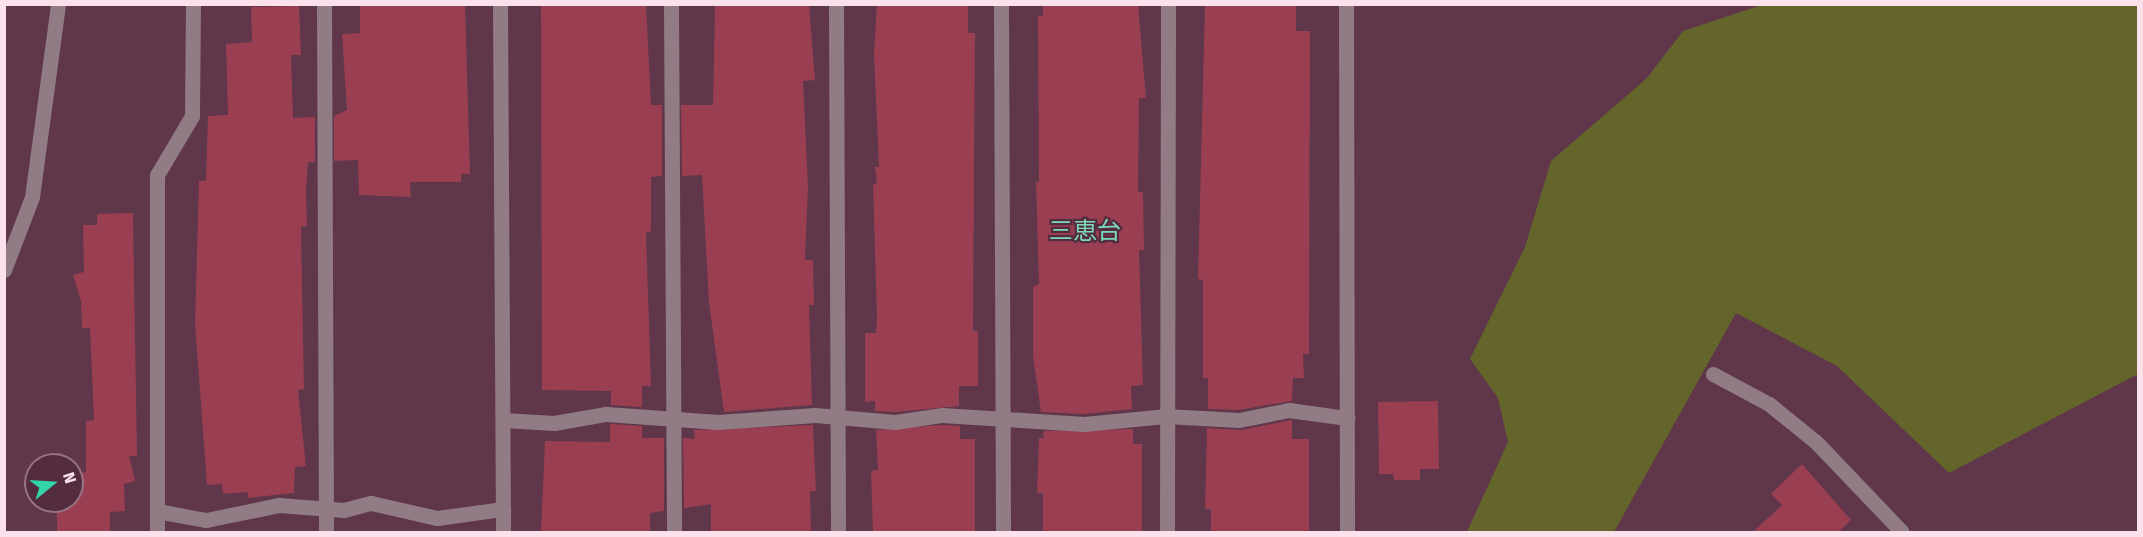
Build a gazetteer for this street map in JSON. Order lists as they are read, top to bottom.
{
  "districts": ["三恵台"],
  "north": "right"
}
